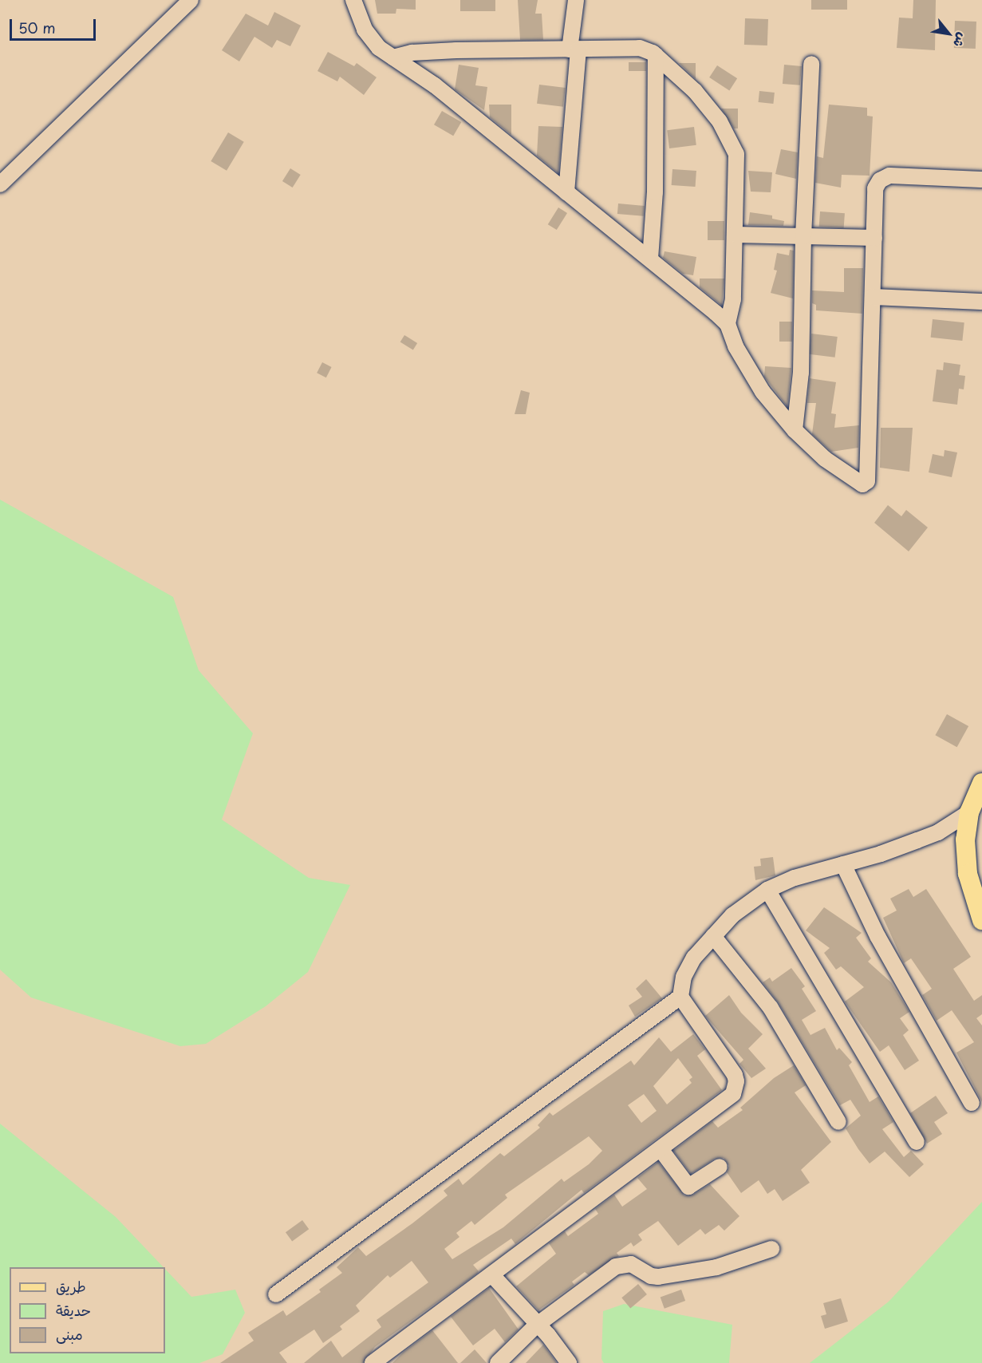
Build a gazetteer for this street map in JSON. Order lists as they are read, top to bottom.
{
  "legend": ["طريق", "حديقة", "مبنى"],
  "scale_bar": "50 m",
  "north": "bottom right"
}
